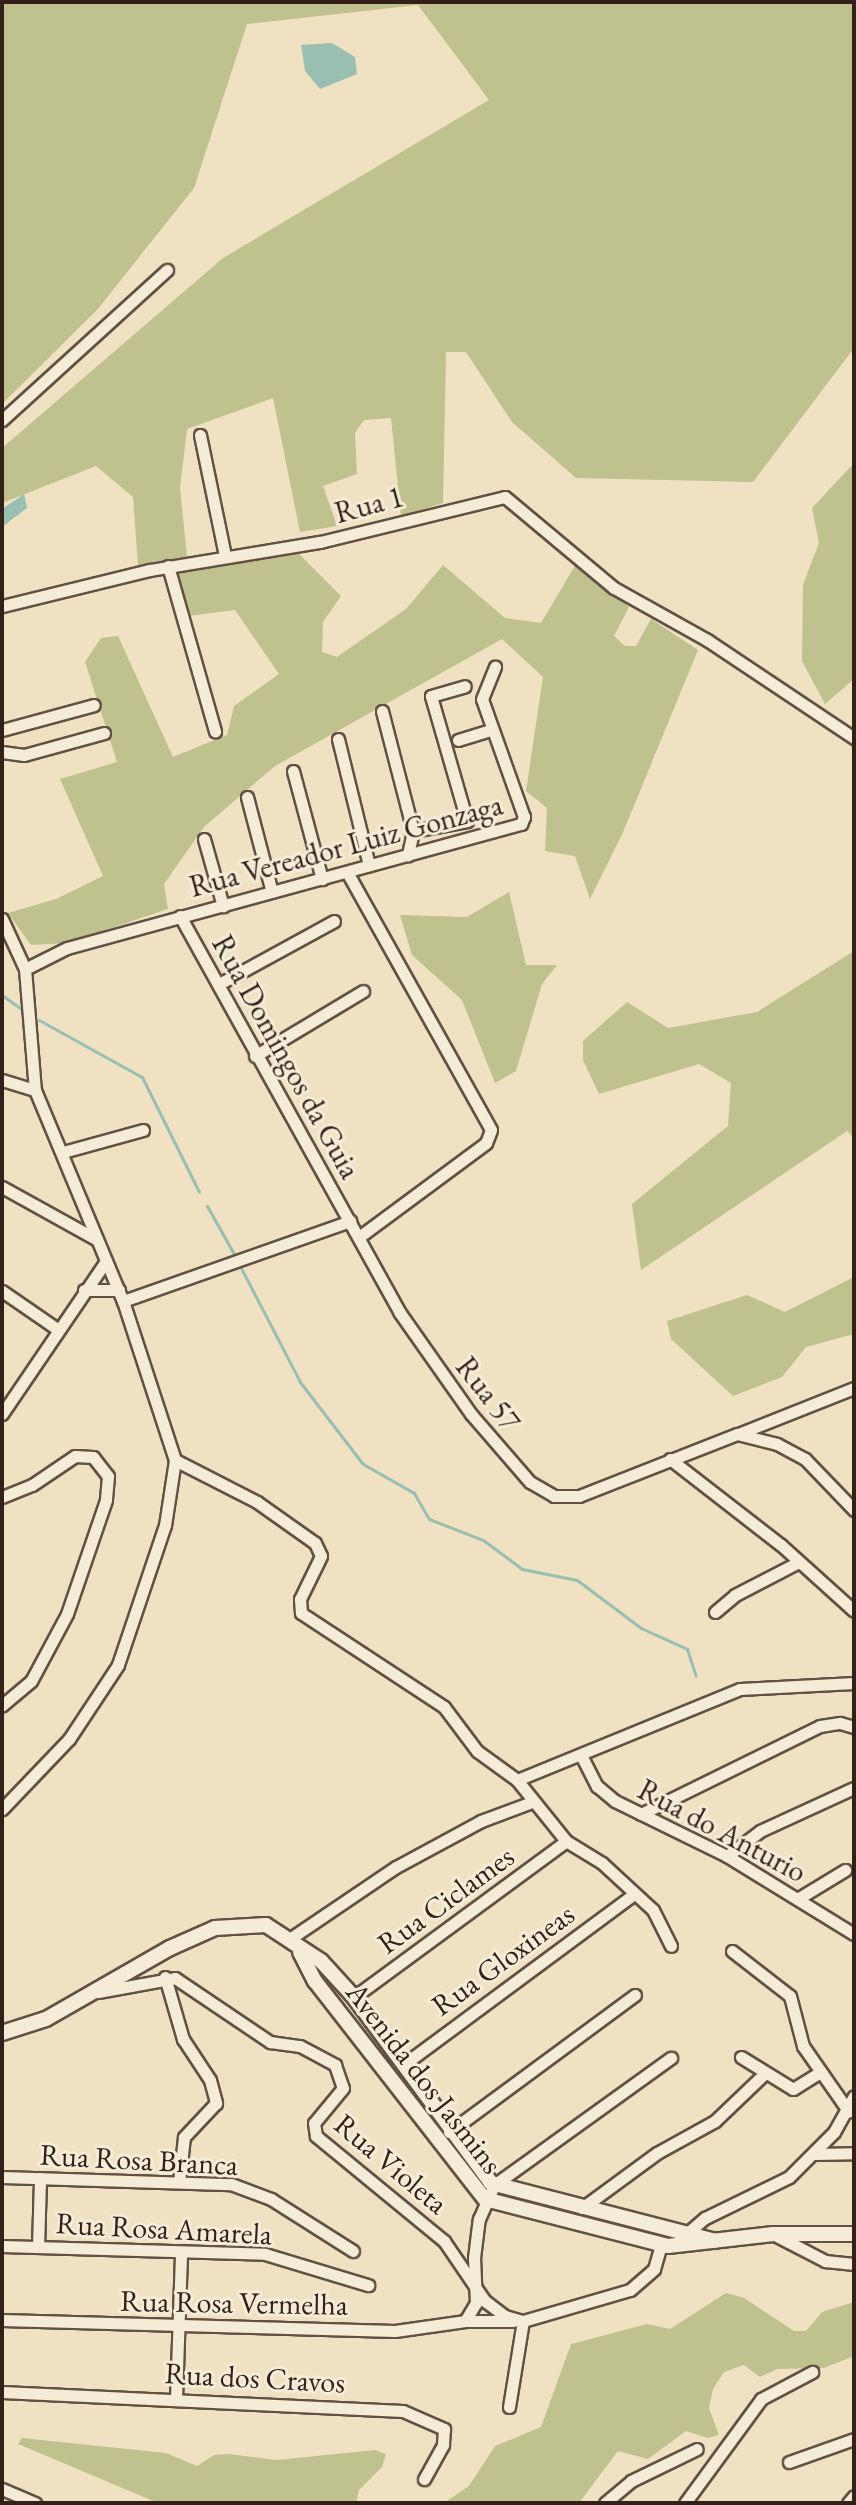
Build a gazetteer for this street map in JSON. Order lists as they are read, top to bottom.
{
  "streets": {
    "street": [
      "Rua 1",
      "Rua Vereador Luiz Gonzaga",
      "Rua Domingos da Guia",
      "Rua 57",
      "Rua do Anturio",
      "Rua Ciclames",
      "Rua Gloxineas",
      "Avenida dos Jasmins",
      "Rua Rosa Branca",
      "Rua Violeta",
      "Rua Rosa Amarela",
      "Rua Rosa Vermelha",
      "Rua dos Cravos"
    ]
  },
  "crossings": [
    ["Rua Vereador Luiz Gonzaga", "Rua Domingos da Guia"],
    ["Rua Domingos da Guia", "Rua 57"],
    ["Rua Ciclames", "Avenida dos Jasmins"],
    ["Rua Gloxineas", "Avenida dos Jasmins"],
    ["Rua Violeta", "Rua Rosa Vermelha"]
  ]
}
